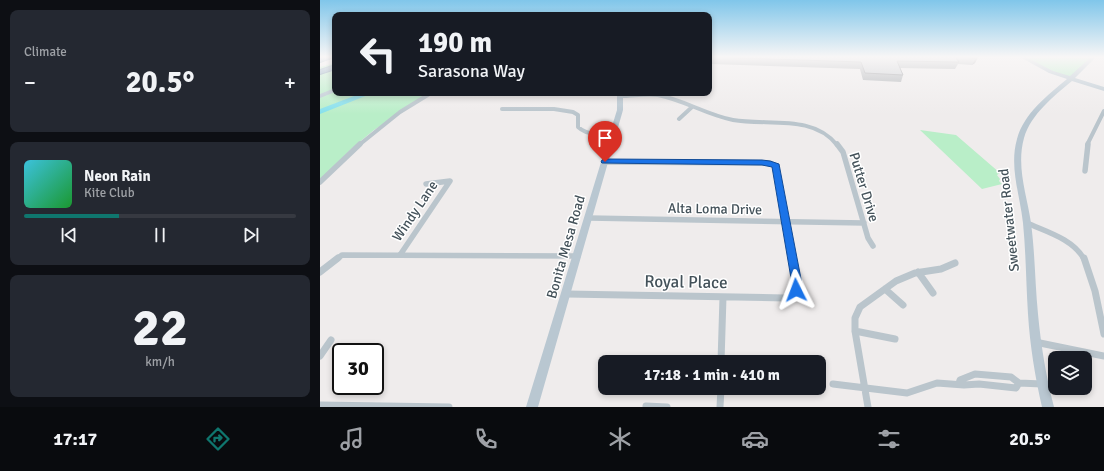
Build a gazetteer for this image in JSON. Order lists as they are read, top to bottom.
{
  "streets": {
    "main road": ["Sweetwater Road", "Bonita Mesa Road"],
    "street": [
      "Putter Drive",
      "Alta Loma Drive",
      "Windy Lane",
      "Royal Place"
    ]
  },
  "crossings": [
    ["Putter Drive", "Alta Loma Drive"],
    ["Alta Loma Drive", "Bonita Mesa Road"],
    ["Alta Loma Drive", "Royal Place"],
    ["Bonita Mesa Road", "Royal Place"]
  ],
  "page": {
    "tile": [
      "Climate",
      ["22", "km/h"]
    ],
    "turn": ["190 m", "Sarasona Way"],
    "heat": ["−", "20.5°", "+"],
    "song": ["Neon Rain", "Kite Club"],
    "limit": "30",
    "trip": "17:18 · 1 min · 410 m",
    "tabs": ["17:17", "20.5°"]
  }
}
